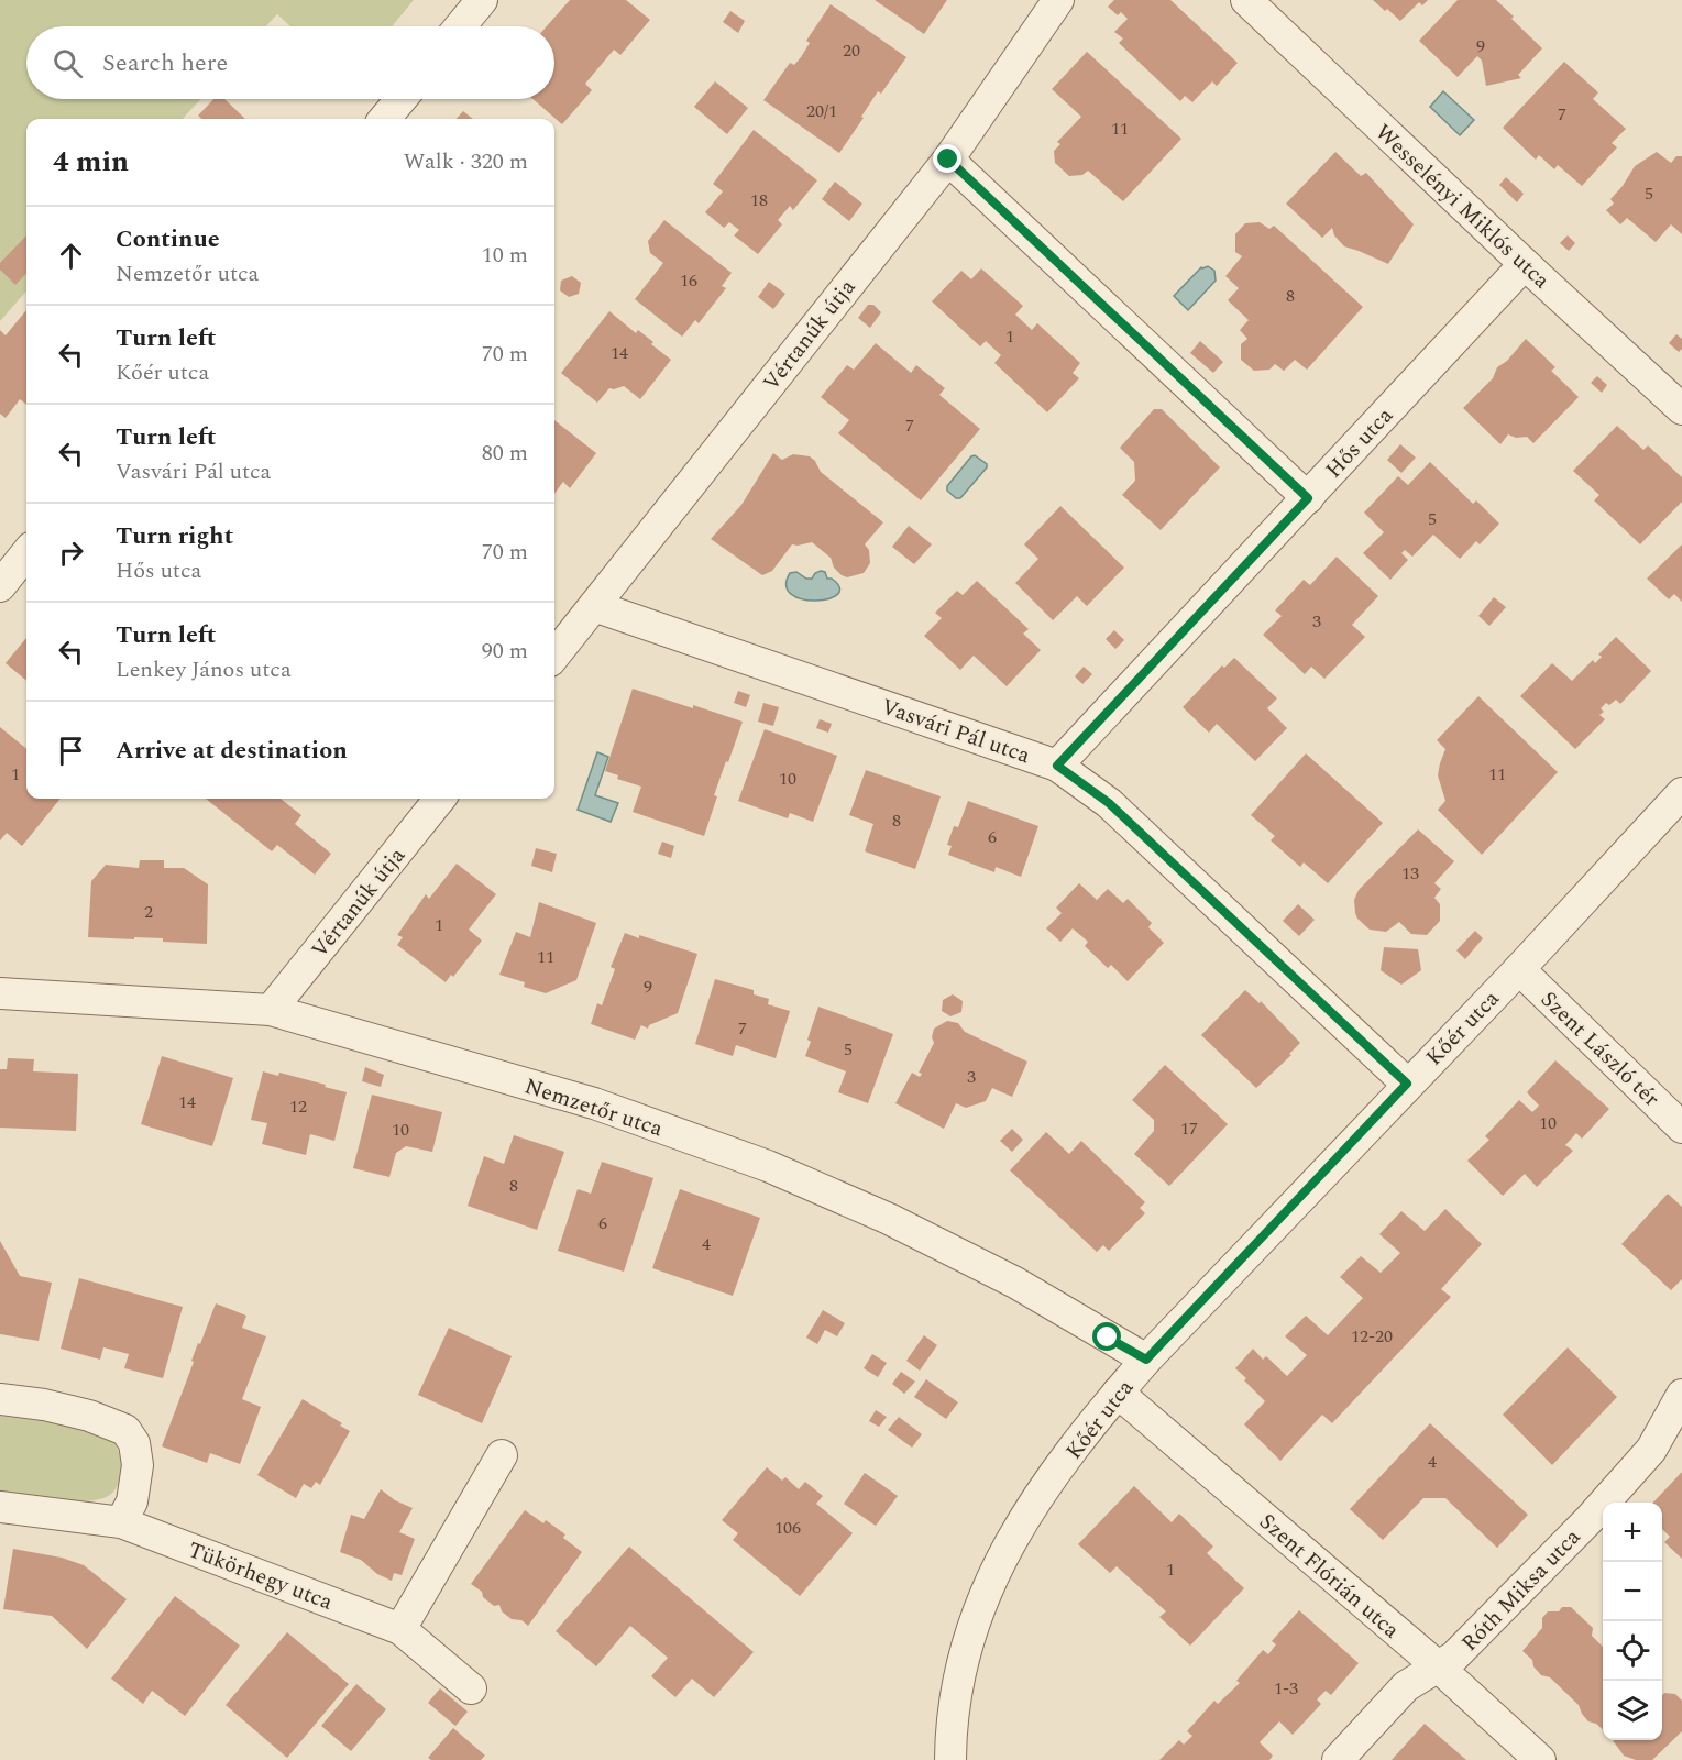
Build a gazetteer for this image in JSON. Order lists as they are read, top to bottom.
{
  "streets": {
    "street": [
      "Wesselényi Miklós utca",
      "Vértanúk útja",
      "Hős utca",
      "Vasvári Pál utca",
      "Kőér utca",
      "Szent László tér",
      "Nemzetőr utca",
      "Tükörhegy utca",
      "Szent Flórián utca",
      "Róth Miksa utca"
    ]
  },
  "crossings": [
    ["Wesselényi Miklós utca", "Hős utca"],
    ["Vértanúk útja", "Vasvári Pál utca"],
    ["Vértanúk útja", "Nemzetőr utca"],
    ["Hős utca", "Vasvári Pál utca"],
    ["Vasvári Pál utca", "Kőér utca"],
    ["Kőér utca", "Szent László tér"],
    ["Kőér utca", "Nemzetőr utca"],
    ["Kőér utca", "Szent Flórián utca"],
    ["Szent Flórián utca", "Róth Miksa utca"]
  ],
  "house_numbers": [
    "9",
    "20",
    "20/1",
    "7",
    "11",
    "5",
    "18",
    "16",
    "8",
    "1",
    "14",
    "7",
    "5",
    "3",
    "1",
    "11",
    "10",
    "8",
    "6",
    "13",
    "2",
    "1",
    "11",
    "9",
    "7",
    "5",
    "3",
    "14",
    "12",
    "10",
    "17",
    "10",
    "8",
    "6",
    "4",
    "12-20",
    "4",
    "106",
    "1",
    "1-3"
  ],
  "page": {
    "search": "Search here",
    "heading": ["4 min", "Walk · 320 m"],
    "list": [
      ["Continue", "Nemzetőr utca", "10 m"],
      ["Turn left", "Kőér utca", "70 m"],
      ["Turn left", "Vasvári Pál utca", "80 m"],
      ["Turn right", "Hős utca", "70 m"],
      ["Turn left", "Lenkey János utca", "90 m"],
      "Arrive at destination"
    ],
    "map_buttons": ["+", "−"]
  }
}
